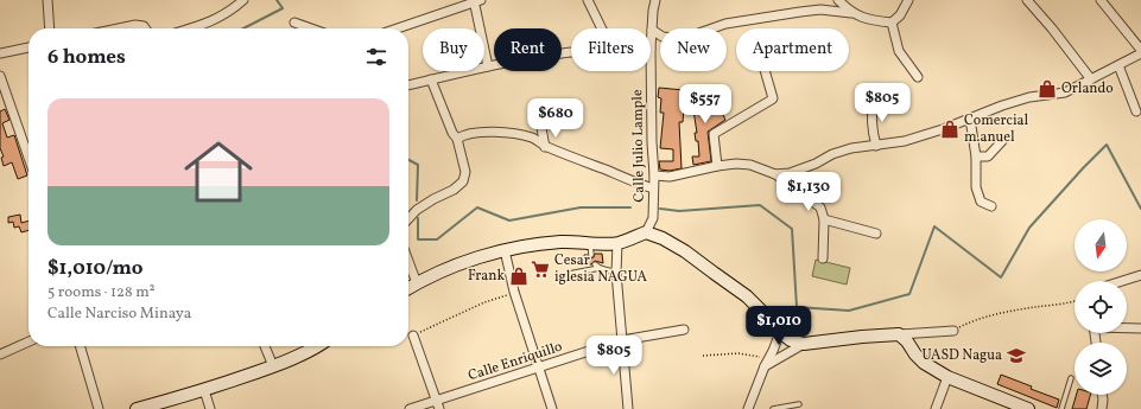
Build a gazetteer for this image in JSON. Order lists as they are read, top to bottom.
{
  "streets": {
    "street": ["Calle Julio Lample", "Calle Enriquillo"]
  },
  "places": {
    "shop": ["Orlando", "Comercial m.anuel", "Frank"],
    "supermarket": ["Cesar iglesia NAGUA"],
    "school or university": ["UASD Nagua"]
  },
  "north": "bottom",
  "page": {
    "chip": [
      "Buy",
      "Rent",
      "Filters",
      "New",
      "Apartment"
    ],
    "heading": "6 homes",
    "price": [
      "$805",
      "$557",
      "$680",
      "$1,130",
      "$1,010",
      "$805"
    ],
    "list": [
      {
        "name": "$1,010/mo",
        "note": "5 rooms · 128 m² · Calle Narciso Minaya"
      }
    ]
  }
}
